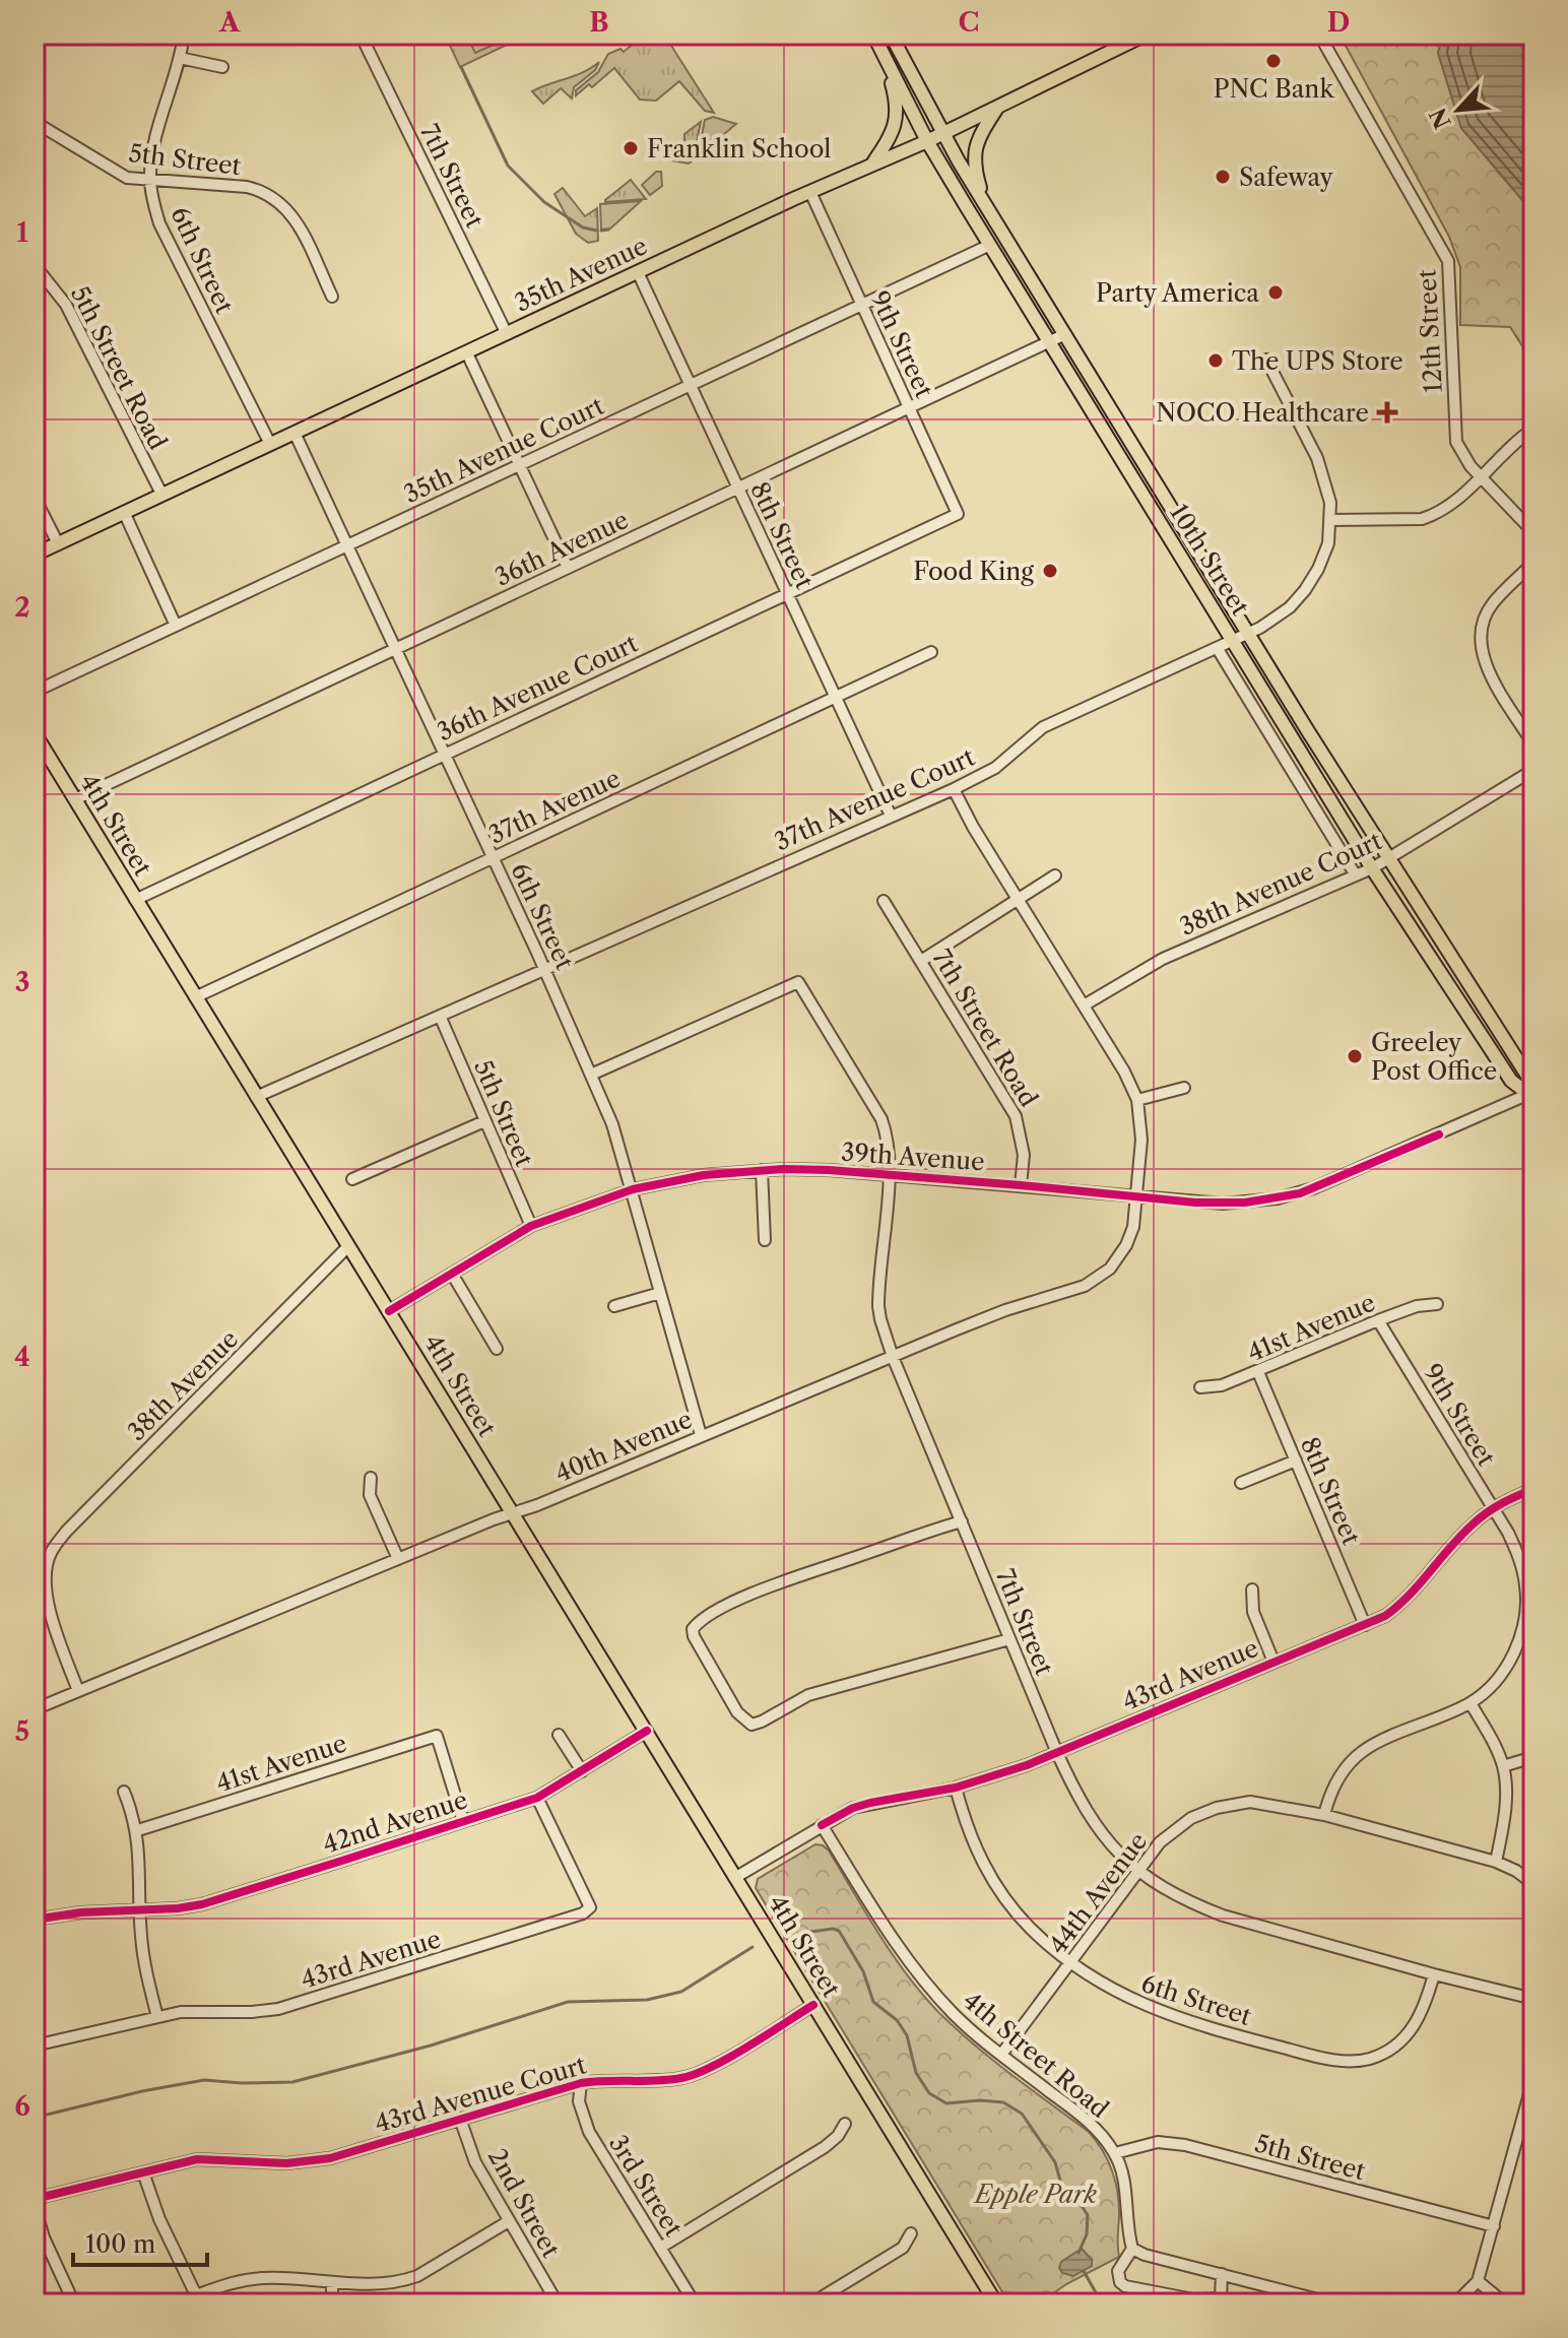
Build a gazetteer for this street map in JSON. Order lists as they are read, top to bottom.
{
  "streets": {
    "main road": ["35th Avenue", "10th Street", "4th Street"],
    "street": [
      "5th Street",
      "7th Street",
      "6th Street",
      "12th Street",
      "9th Street",
      "5th Street Road",
      "35th Avenue Court",
      "8th Street",
      "36th Avenue",
      "36th Avenue Court",
      "37th Avenue Court",
      "37th Avenue",
      "38th Avenue Court",
      "7th Street Road",
      "39th Avenue",
      "41st Avenue",
      "38th Avenue",
      "40th Avenue",
      "43rd Avenue",
      "42nd Avenue",
      "44th Avenue",
      "4th Street Road",
      "43rd Avenue Court",
      "3rd Street",
      "2nd Street"
    ]
  },
  "crossings": [
    ["5th Street", "6th Street"],
    ["5th Street", "37th Avenue Court"],
    ["5th Street", "39th Avenue"],
    ["5th Street", "4th Street Road"],
    ["7th Street", "6th Street"],
    ["7th Street", "35th Avenue"],
    ["7th Street", "39th Avenue"],
    ["7th Street", "40th Avenue"],
    ["7th Street", "43rd Avenue"],
    ["7th Street", "44th Avenue"],
    ["6th Street", "35th Avenue"],
    ["6th Street", "35th Avenue Court"],
    ["6th Street", "36th Avenue"],
    ["6th Street", "36th Avenue Court"],
    ["6th Street", "37th Avenue Court"],
    ["6th Street", "37th Avenue"],
    ["6th Street", "39th Avenue"],
    ["6th Street", "40th Avenue"],
    ["6th Street", "43rd Avenue"],
    ["6th Street", "44th Avenue"],
    ["35th Avenue", "9th Street"],
    ["35th Avenue", "5th Street Road"],
    ["35th Avenue", "8th Street"],
    ["35th Avenue", "10th Street"],
    ["9th Street", "35th Avenue Court"],
    ["9th Street", "36th Avenue"],
    ["9th Street", "36th Avenue Court"],
    ["9th Street", "41st Avenue"],
    ["9th Street", "43rd Avenue"],
    ["35th Avenue Court", "8th Street"],
    ["35th Avenue Court", "10th Street"],
    ["8th Street", "36th Avenue"],
    ["8th Street", "36th Avenue Court"],
    ["8th Street", "37th Avenue Court"],
    ["8th Street", "37th Avenue"],
    ["8th Street", "41st Avenue"],
    ["8th Street", "43rd Avenue"],
    ["36th Avenue", "10th Street"],
    ["36th Avenue", "4th Street"],
    ["10th Street", "37th Avenue Court"],
    ["10th Street", "38th Avenue Court"],
    ["10th Street", "39th Avenue"],
    ["36th Avenue Court", "4th Street"],
    ["37th Avenue Court", "4th Street"],
    ["37th Avenue", "4th Street"],
    ["4th Street", "39th Avenue"],
    ["4th Street", "38th Avenue"],
    ["4th Street", "40th Avenue"],
    ["4th Street", "43rd Avenue"],
    ["4th Street", "42nd Avenue"],
    ["4th Street", "43rd Avenue Court"],
    ["7th Street Road", "39th Avenue"],
    ["39th Avenue", "40th Avenue"],
    ["41st Avenue", "42nd Avenue"],
    ["38th Avenue", "40th Avenue"],
    ["43rd Avenue", "42nd Avenue"],
    ["43rd Avenue", "4th Street Road"],
    ["44th Avenue", "4th Street Road"],
    ["43rd Avenue Court", "3rd Street"],
    ["43rd Avenue Court", "2nd Street"]
  ],
  "parks": ["Epple Park"],
  "places": {
    "other": [
      "PNC Bank",
      "Franklin School",
      "Safeway",
      "Party America",
      "The UPS Store",
      "Food King",
      "Greeley Post Office"
    ],
    "health": ["NOCO Healthcare"]
  },
  "scale_bar": "100 m",
  "north": "bottom left",
  "grid": {
    "columns": [
      "A",
      "B",
      "C",
      "D"
    ],
    "rows": [
      "1",
      "2",
      "3",
      "4",
      "5",
      "6"
    ]
  }
}
